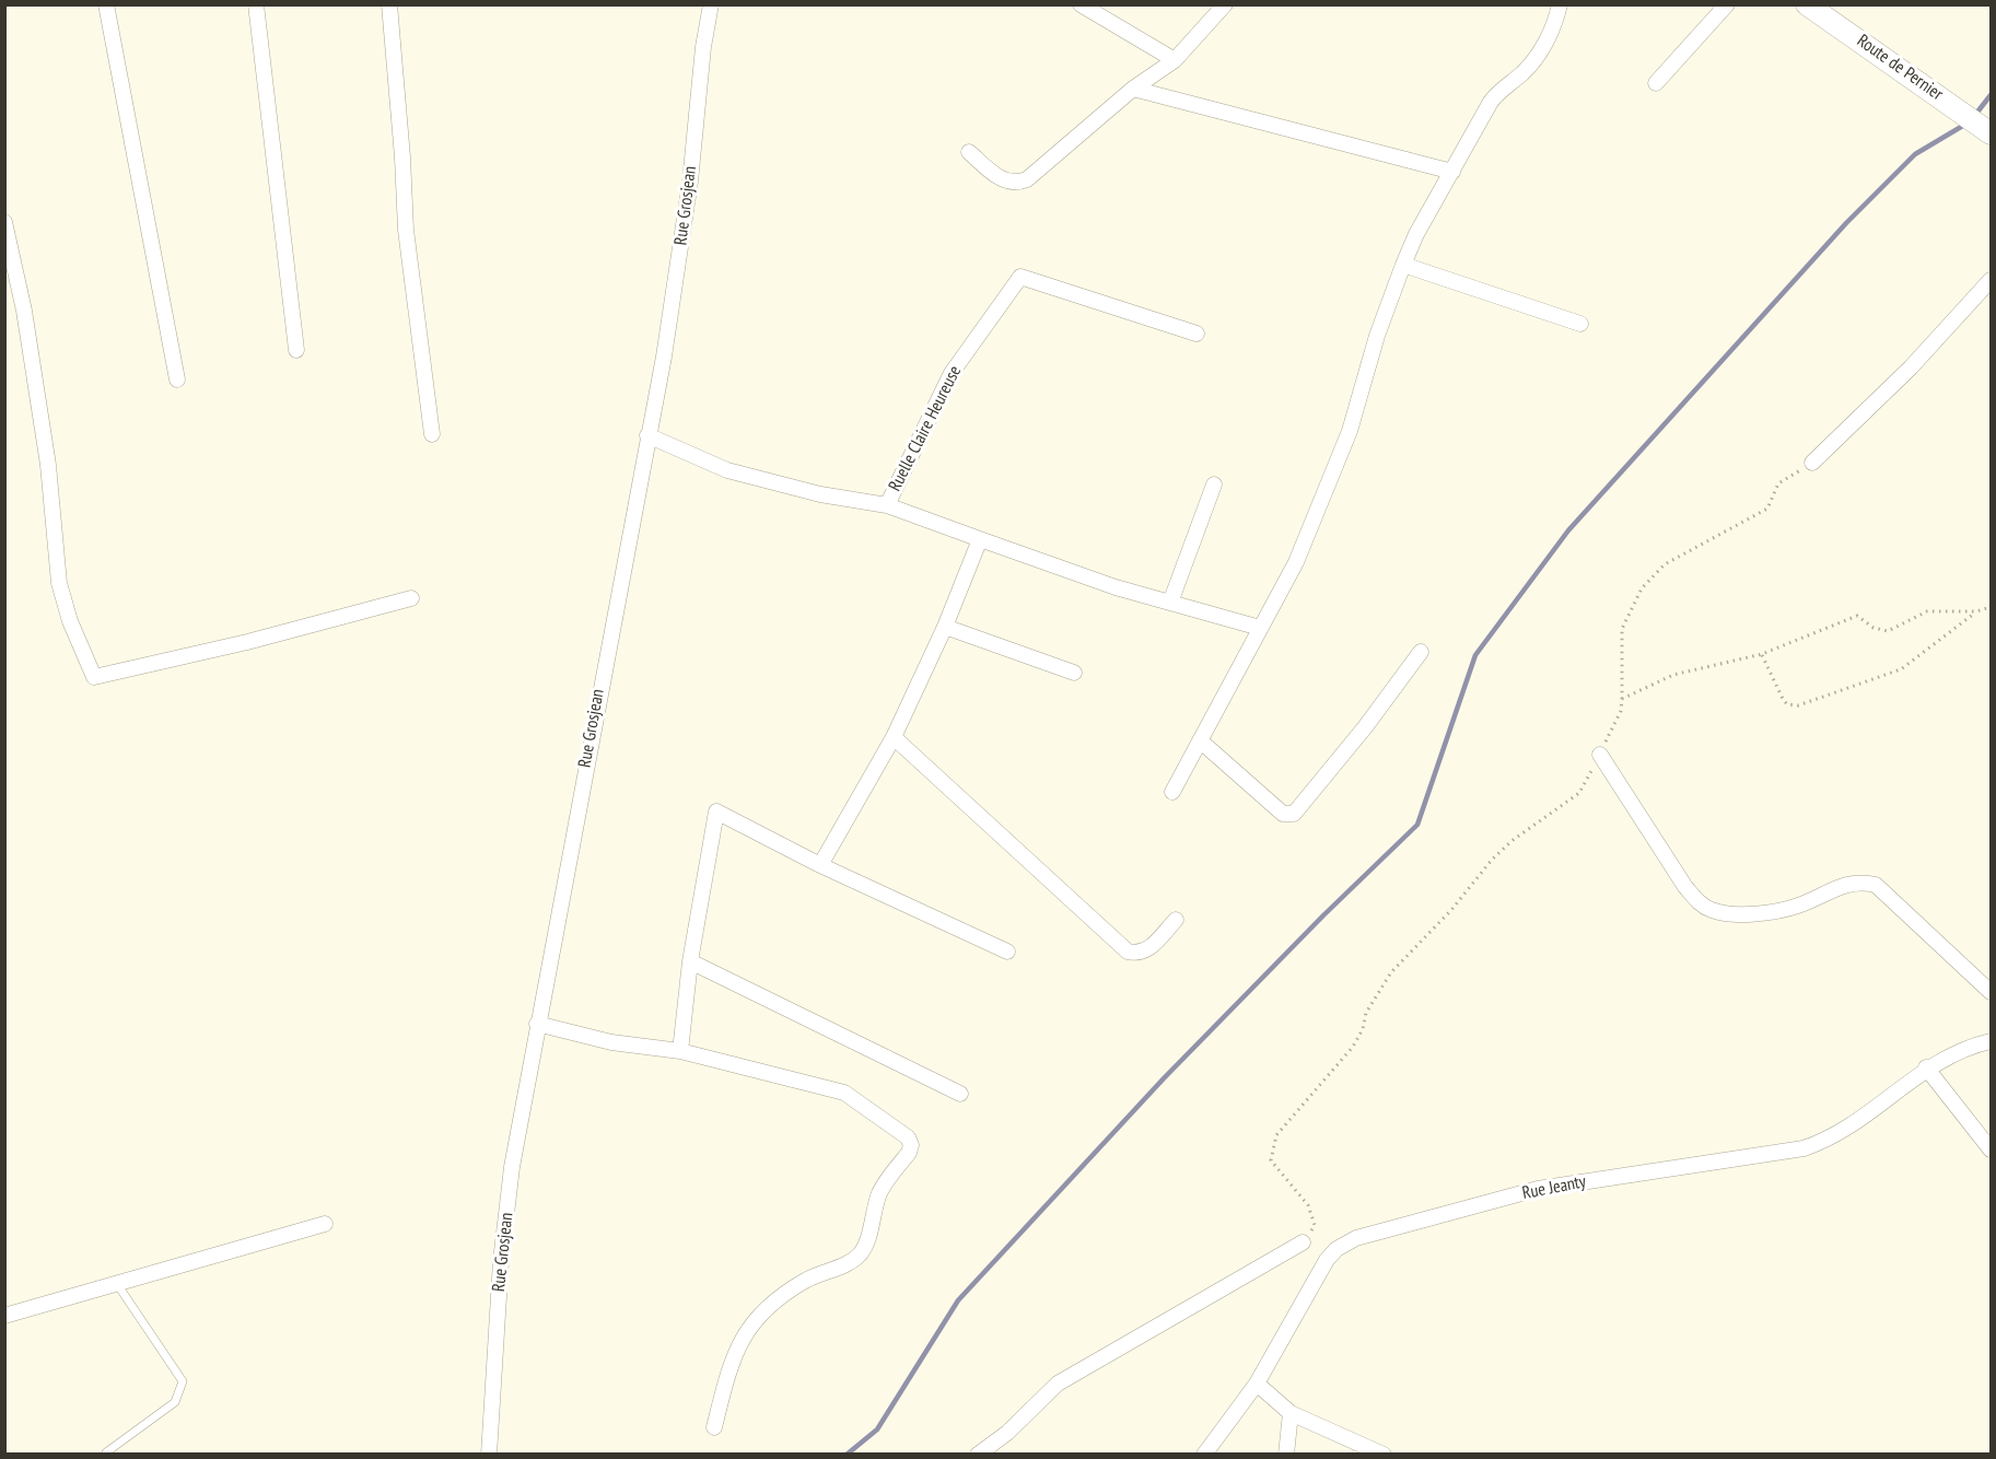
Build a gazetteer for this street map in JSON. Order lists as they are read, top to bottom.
{
  "streets": {
    "street": [
      "Route de Pernier",
      "Rue Grosjean",
      "Ruelle Claire Heureuse",
      "Rue Jeanty"
    ]
  },
  "crossings": [
    ["Rue Grosjean", "Ruelle Claire Heureuse"]
  ]
}
